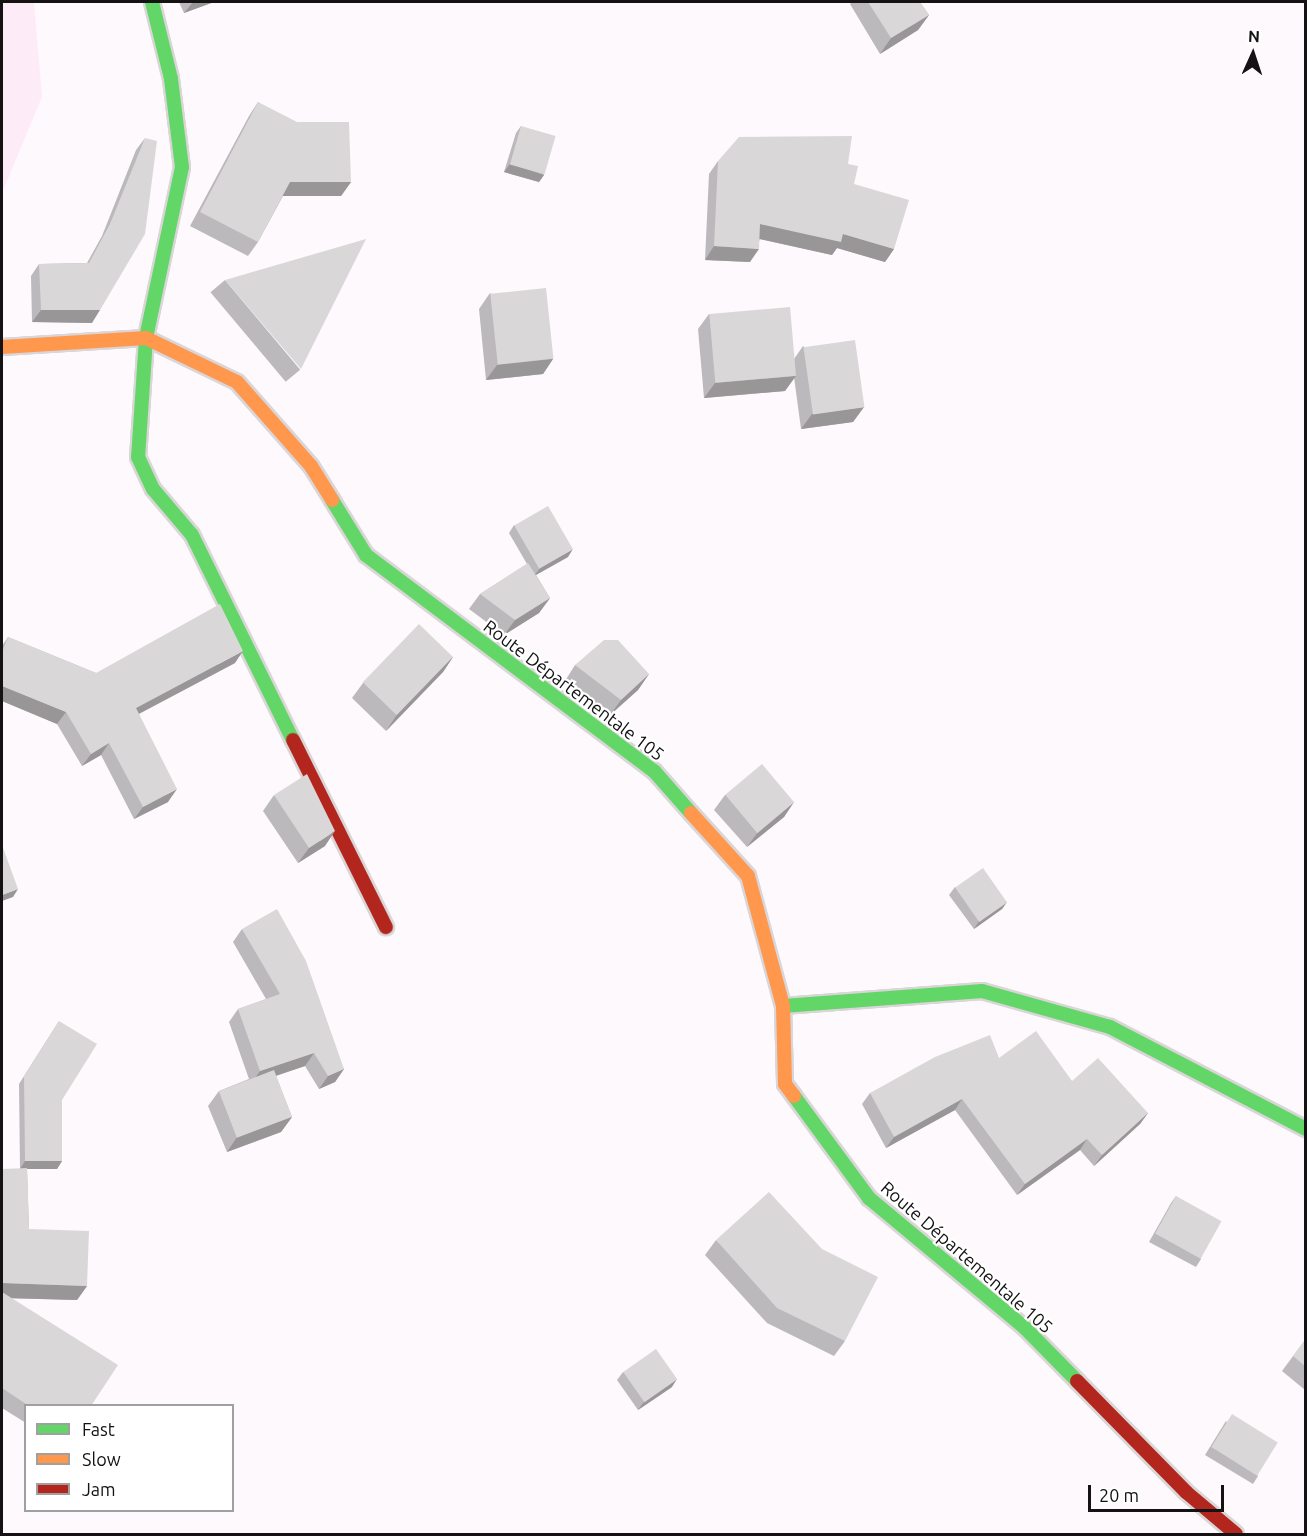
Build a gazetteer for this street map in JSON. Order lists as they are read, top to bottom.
{
  "streets": {
    "street": ["Route Départementale 105"]
  },
  "legend": ["Fast", "Slow", "Jam"],
  "scale_bar": "20 m",
  "north": "top"
}
